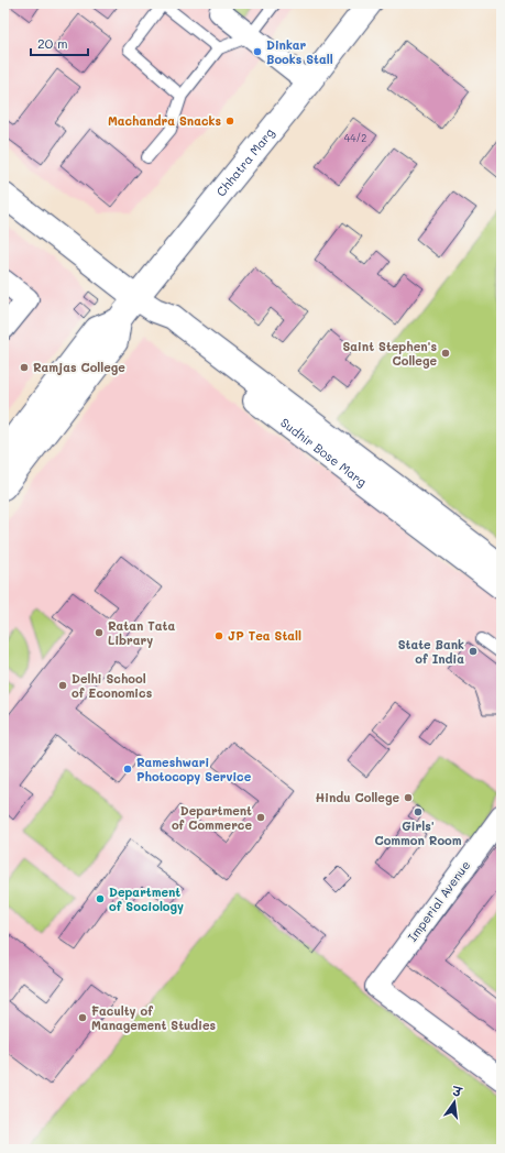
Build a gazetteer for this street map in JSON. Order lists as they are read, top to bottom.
{
  "streets": {
    "street": ["Chhatra Marg", "Sudhir Bose Marg", "Imperial Avenue"]
  },
  "crossings": [
    ["Chhatra Marg", "Sudhir Bose Marg"]
  ],
  "places": [
    "Dinkar Books Stall",
    "Machandra Snacks",
    "Saint Stephen's College",
    "Ramjas College",
    "Ratan Tata Library",
    "JP Tea Stall",
    "State Bank of India",
    "Delhi School of Economics",
    "Rameshwari Photocopy Service",
    "Hindu College",
    "Girls' Common Room",
    "Department of Commerce",
    "Department of Sociology",
    "Faculty of Management Studies"
  ],
  "house_numbers": ["44/2"],
  "scale_bar": "20 m",
  "north": "top"
}
